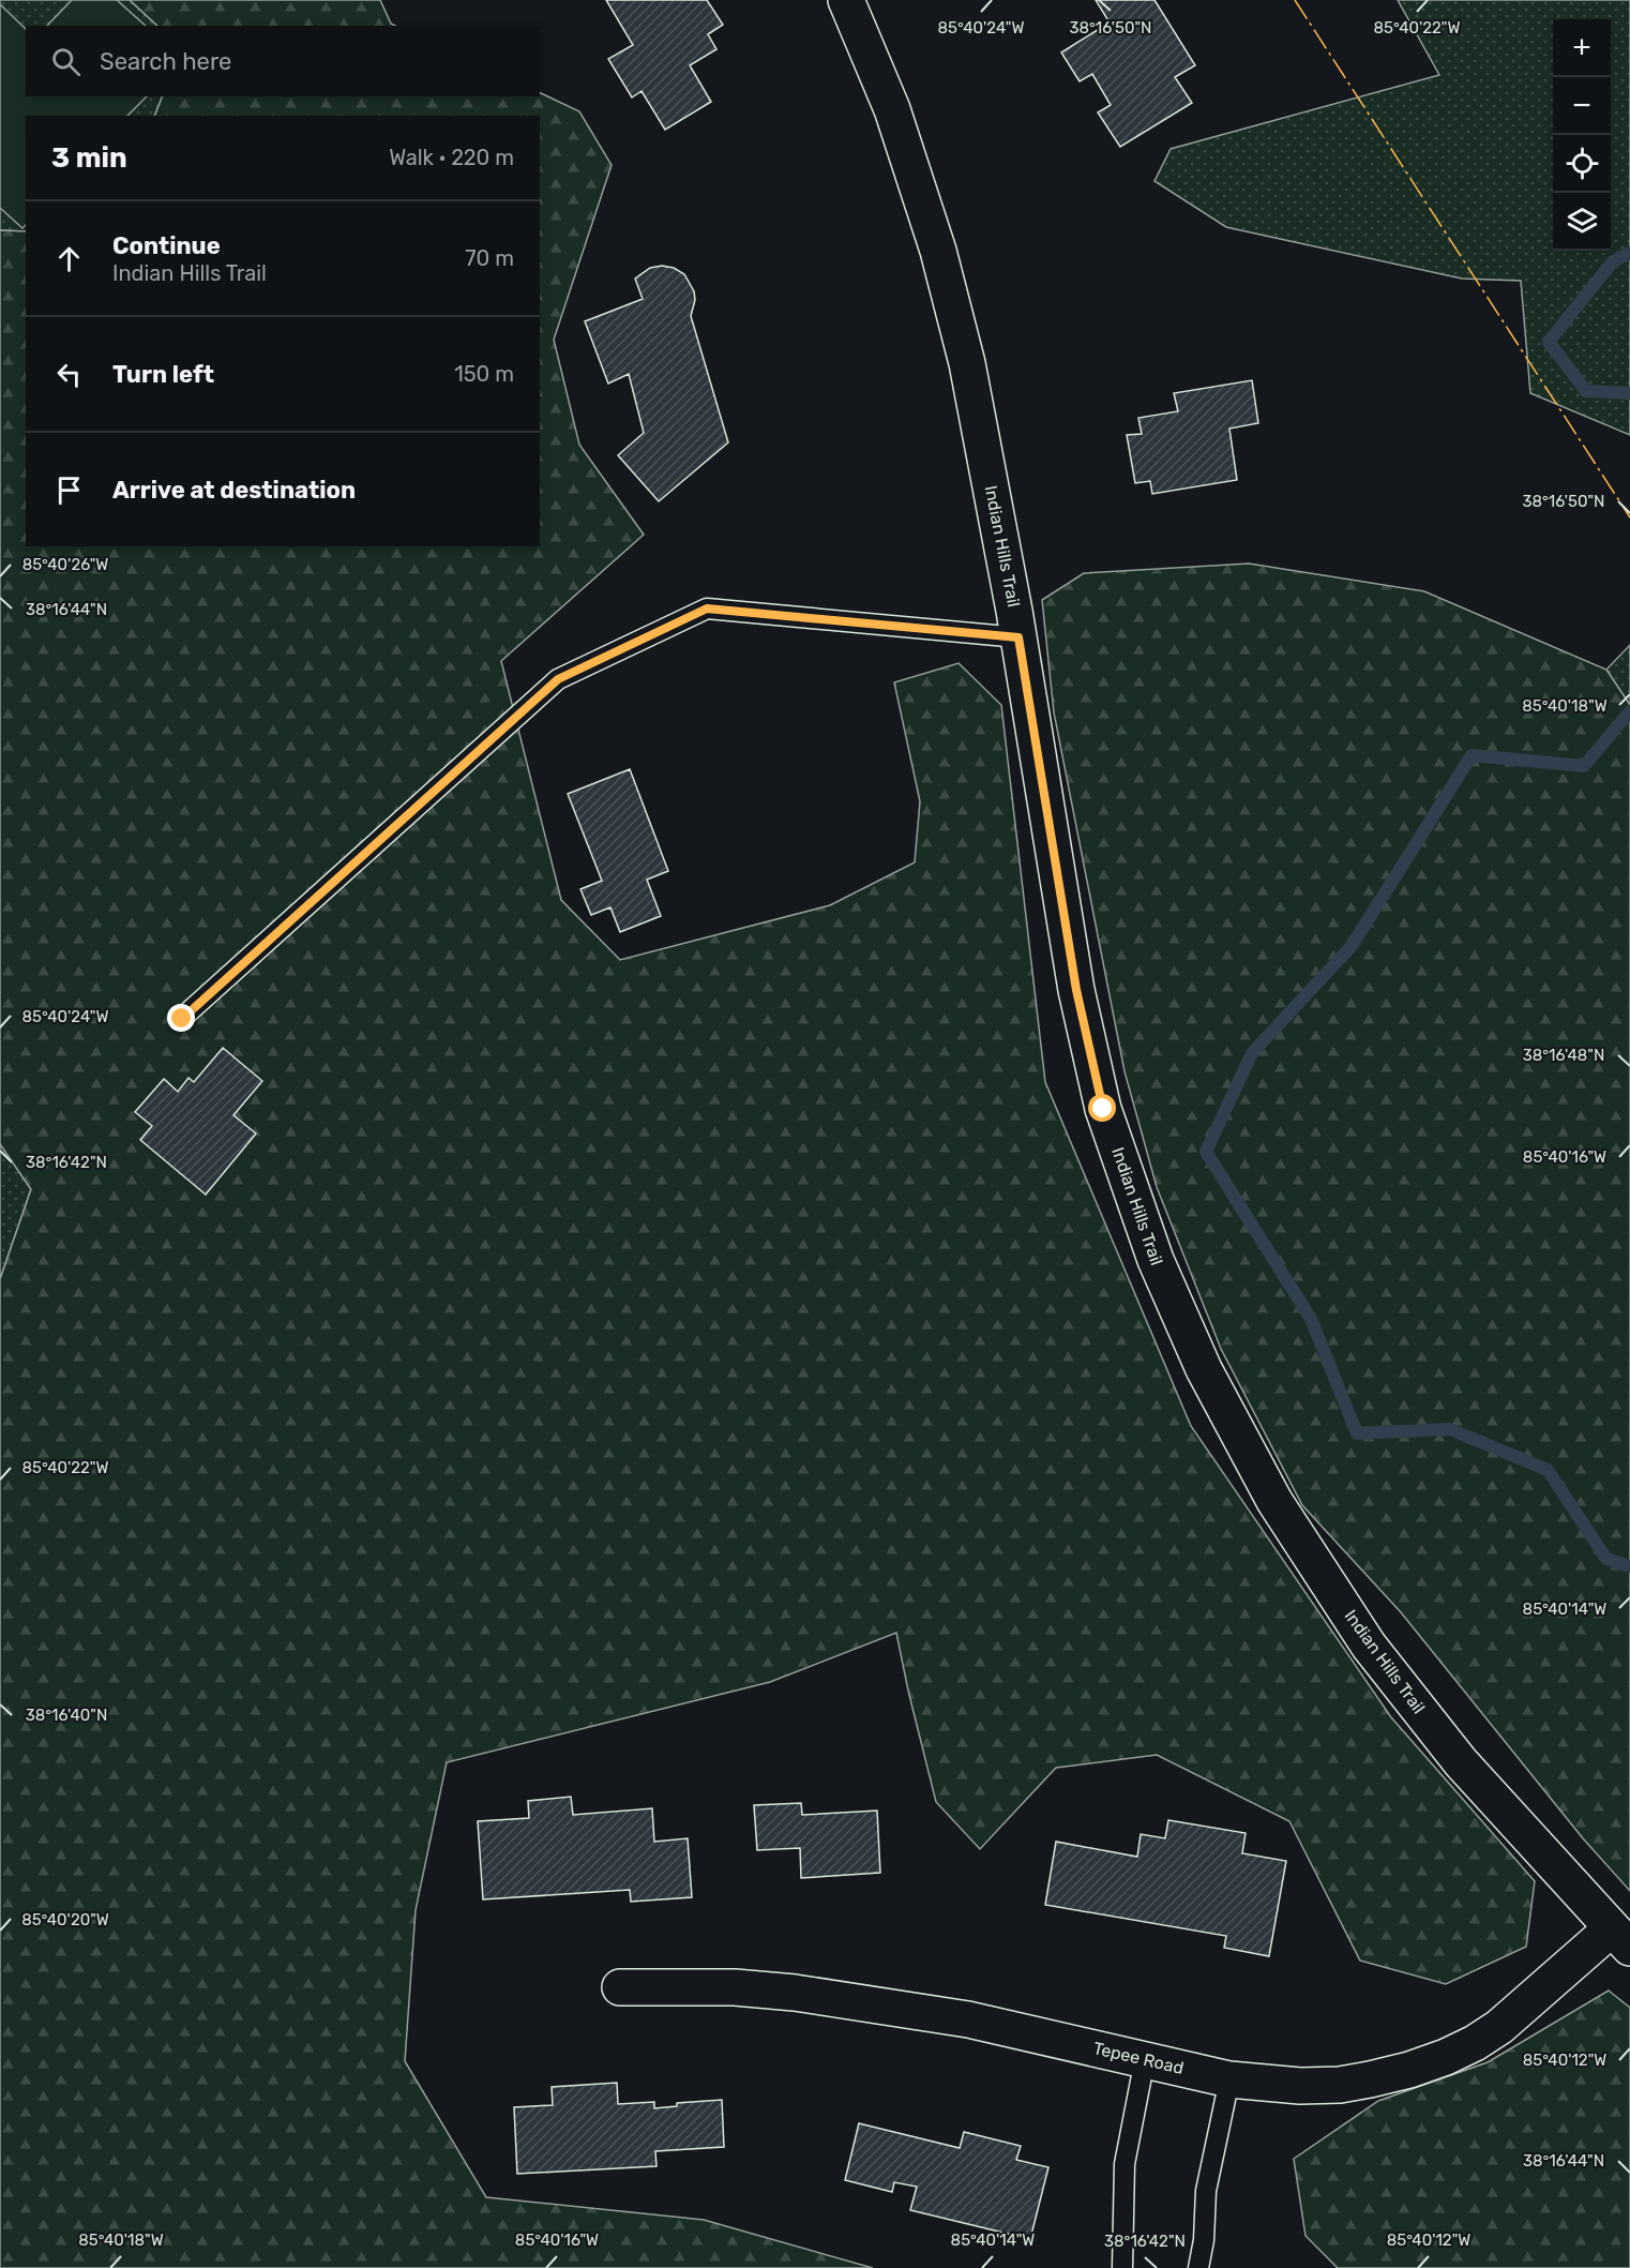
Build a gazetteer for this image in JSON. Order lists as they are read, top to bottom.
{
  "streets": {
    "street": ["Indian Hills Trail", "Tepee Road"]
  },
  "crossings": [
    ["Indian Hills Trail", "Tepee Road"]
  ],
  "page": {
    "map_buttons": ["+", "−"],
    "search": "Search here",
    "heading": ["3 min", "Walk · 220 m"],
    "list": [
      ["Continue", "Indian Hills Trail", "70 m"],
      ["Turn left", "150 m"],
      "Arrive at destination"
    ]
  },
  "coordinates": [
    "38°16'50\"N",
    "85°40'24\"W",
    "85°40'22\"W",
    "85°40'26\"W",
    "38°16'44\"N",
    "85°40'18\"W",
    "38°16'48\"N",
    "85°40'16\"W",
    "38°16'42\"N",
    "85°40'14\"W",
    "38°16'40\"N",
    "85°40'20\"W",
    "85°40'12\"W"
  ]
}
